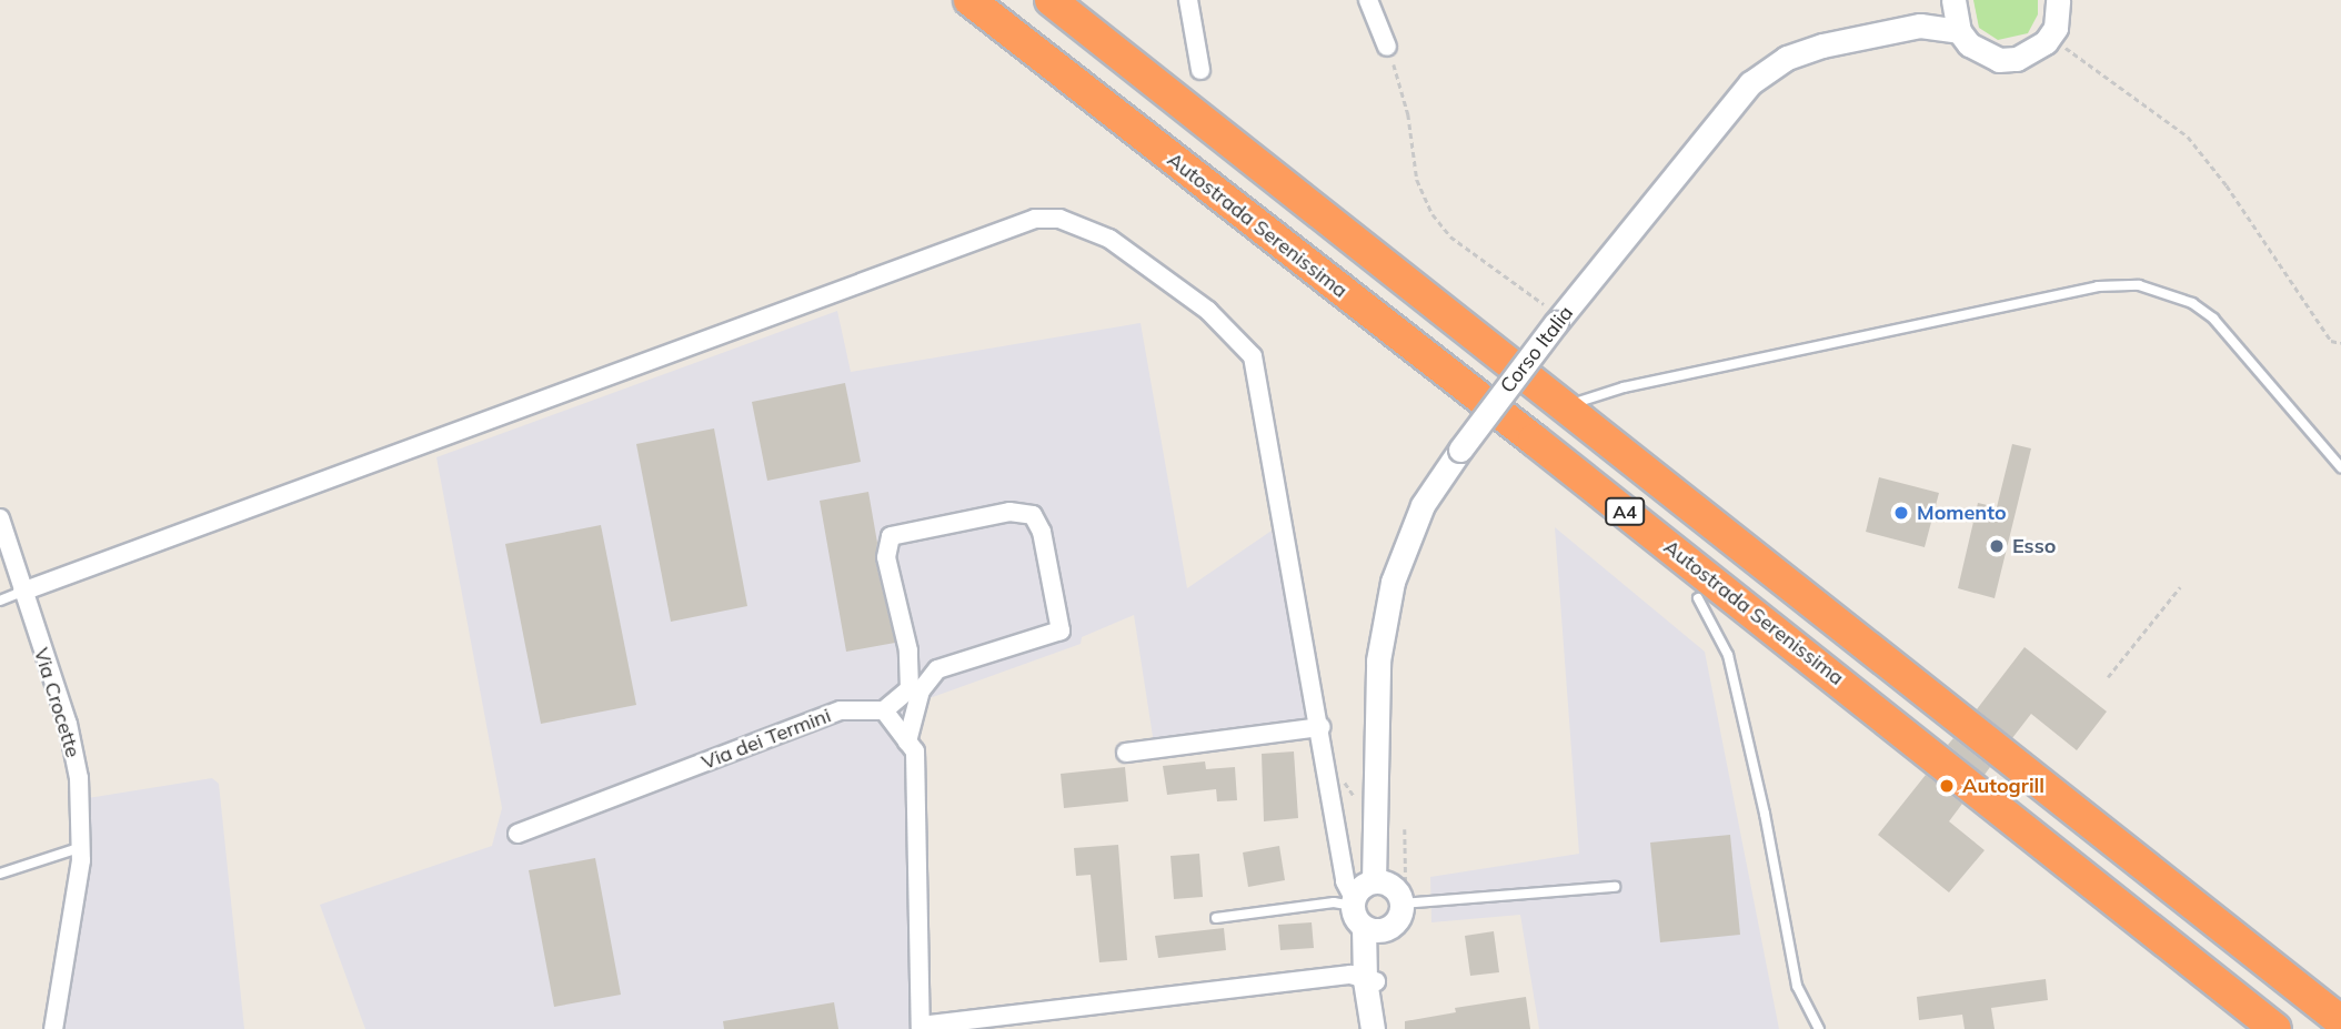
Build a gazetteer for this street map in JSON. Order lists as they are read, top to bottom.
{
  "streets": {
    "highway": ["Autostrada Serenissima", "A4"],
    "street": ["Corso Italia", "Via Crocette", "Via dei Termini"]
  },
  "places": ["Momento", "Esso", "Autogrill"]
}
